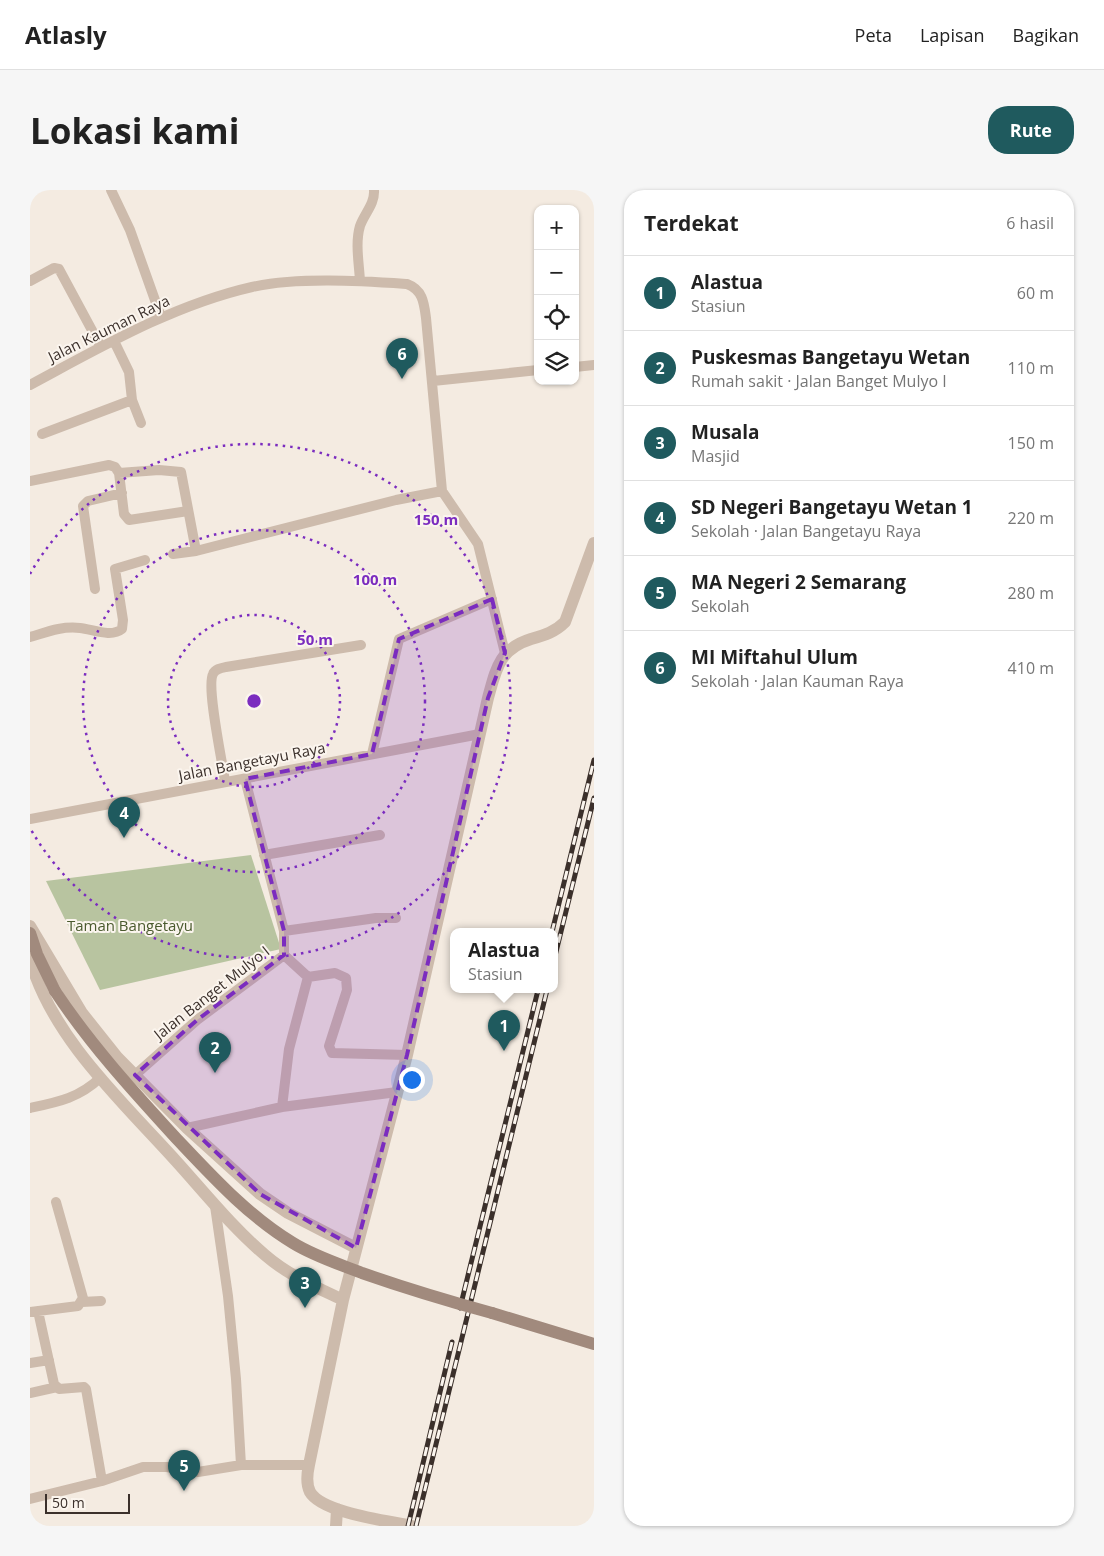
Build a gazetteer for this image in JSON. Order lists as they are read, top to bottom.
{
  "streets": {
    "street": ["Jalan Kauman Raya", "Jalan Bangetayu Raya", "Jalan Banget Mulyo I"]
  },
  "crossings": [
    ["Jalan Bangetayu Raya", "Jalan Banget Mulyo I"]
  ],
  "parks": ["Taman Bangetayu"],
  "scale_bar": "50 m",
  "page": {
    "header": "Atlasly",
    "nav": ["Peta", "Lapisan", "Bagikan"],
    "buttons": "Rute",
    "title": "Lokasi kami",
    "heading": ["Terdekat", "6 hasil"],
    "map_buttons": ["+", "−"],
    "list": [
      {
        "mark": "1",
        "name": "Alastua",
        "note": "Stasiun",
        "value": "60 m"
      },
      {
        "mark": "2",
        "name": "Puskesmas Bangetayu Wetan",
        "note": "Rumah sakit · Jalan Banget Mulyo I",
        "value": "110 m"
      },
      {
        "mark": "3",
        "name": "Musala",
        "note": "Masjid",
        "value": "150 m"
      },
      {
        "mark": "4",
        "name": "SD Negeri Bangetayu Wetan 1",
        "note": "Sekolah · Jalan Bangetayu Raya",
        "value": "220 m"
      },
      {
        "mark": "5",
        "name": "MA Negeri 2 Semarang",
        "note": "Sekolah",
        "value": "280 m"
      },
      {
        "mark": "6",
        "name": "MI Miftahul Ulum",
        "note": "Sekolah · Jalan Kauman Raya",
        "value": "410 m"
      }
    ],
    "pins": [
      "6",
      "4",
      "1",
      "2",
      "3",
      "5"
    ],
    "popup": ["Alastua", "Stasiun"],
    "scale": "50 m"
  },
  "rings": ["150 m", "100 m", "50 m"]
}
